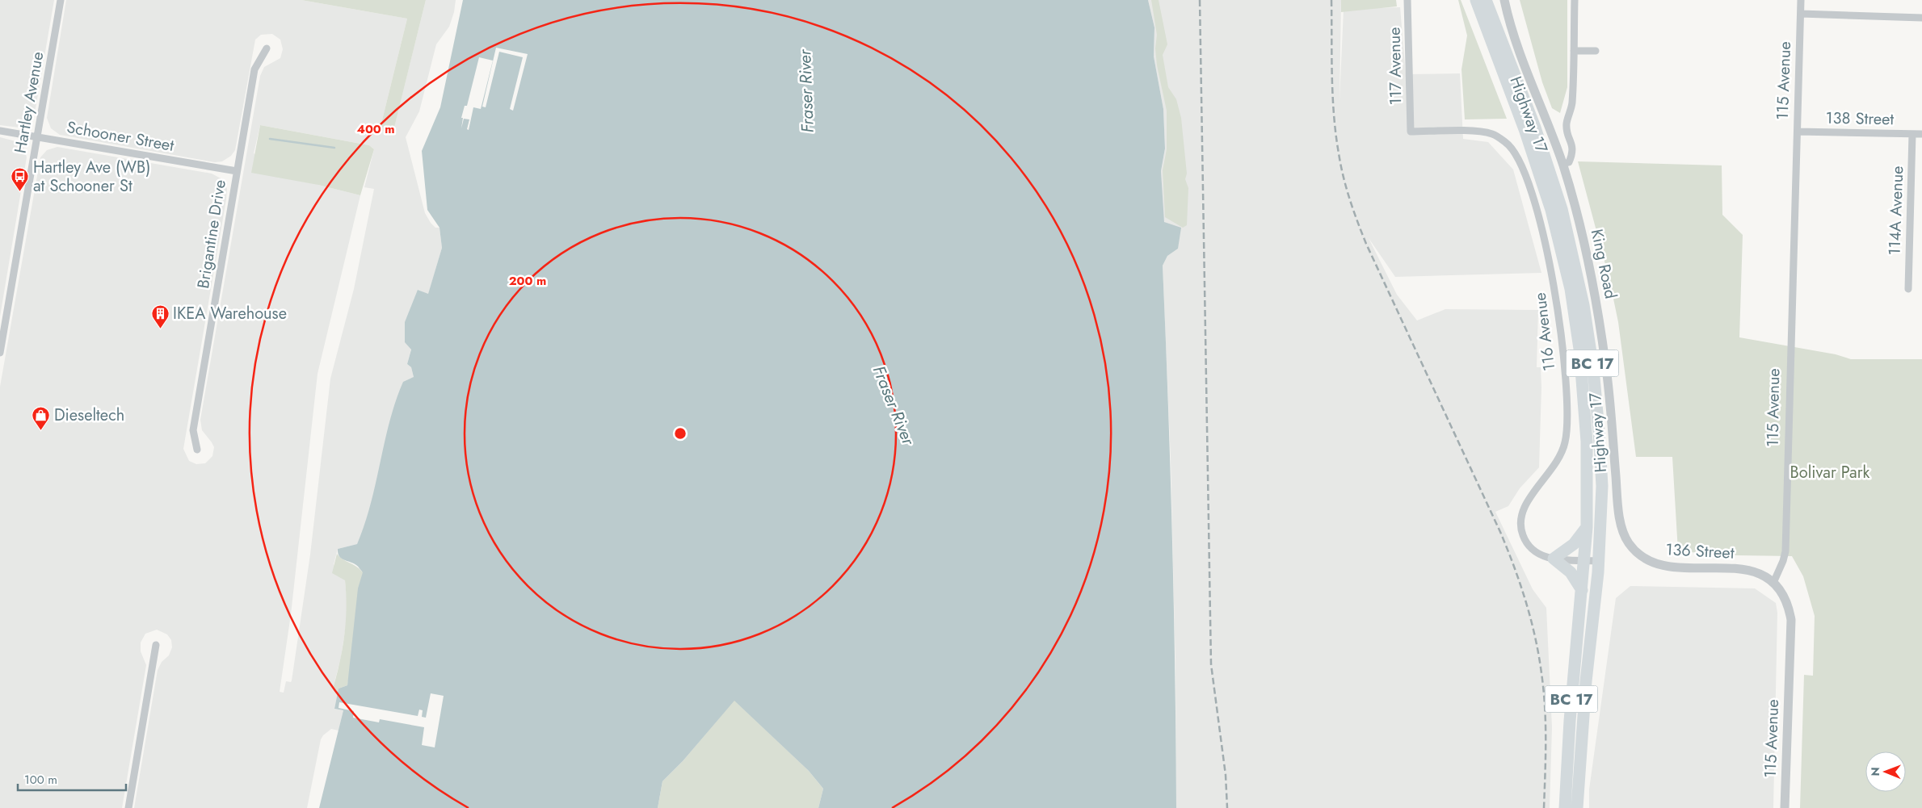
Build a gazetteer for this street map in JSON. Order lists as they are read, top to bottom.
{
  "streets": {
    "highway": ["Highway 17", "BC 17"],
    "street": [
      "117 Avenue",
      "115 Avenue",
      "Hartley Avenue",
      "138 Street",
      "Schooner Street",
      "114A Avenue",
      "Brigantine Drive",
      "King Road",
      "116 Avenue",
      "136 Street"
    ]
  },
  "crossings": [
    ["117 Avenue", "116 Avenue"],
    ["115 Avenue", "138 Street"],
    ["115 Avenue", "136 Street"],
    ["Hartley Avenue", "Schooner Street"],
    ["138 Street", "114A Avenue"],
    ["Schooner Street", "Brigantine Drive"],
    ["King Road", "136 Street"]
  ],
  "water": ["Fraser River"],
  "parks": ["Bolivar Park"],
  "places": {
    "bus stop": ["Hartley Ave (WB) at Schooner St"],
    "building": ["IKEA Warehouse"],
    "shop": ["Dieseltech"]
  },
  "scale_bar": "100 m",
  "north": "left",
  "rings": ["400 m", "200 m"]
}
